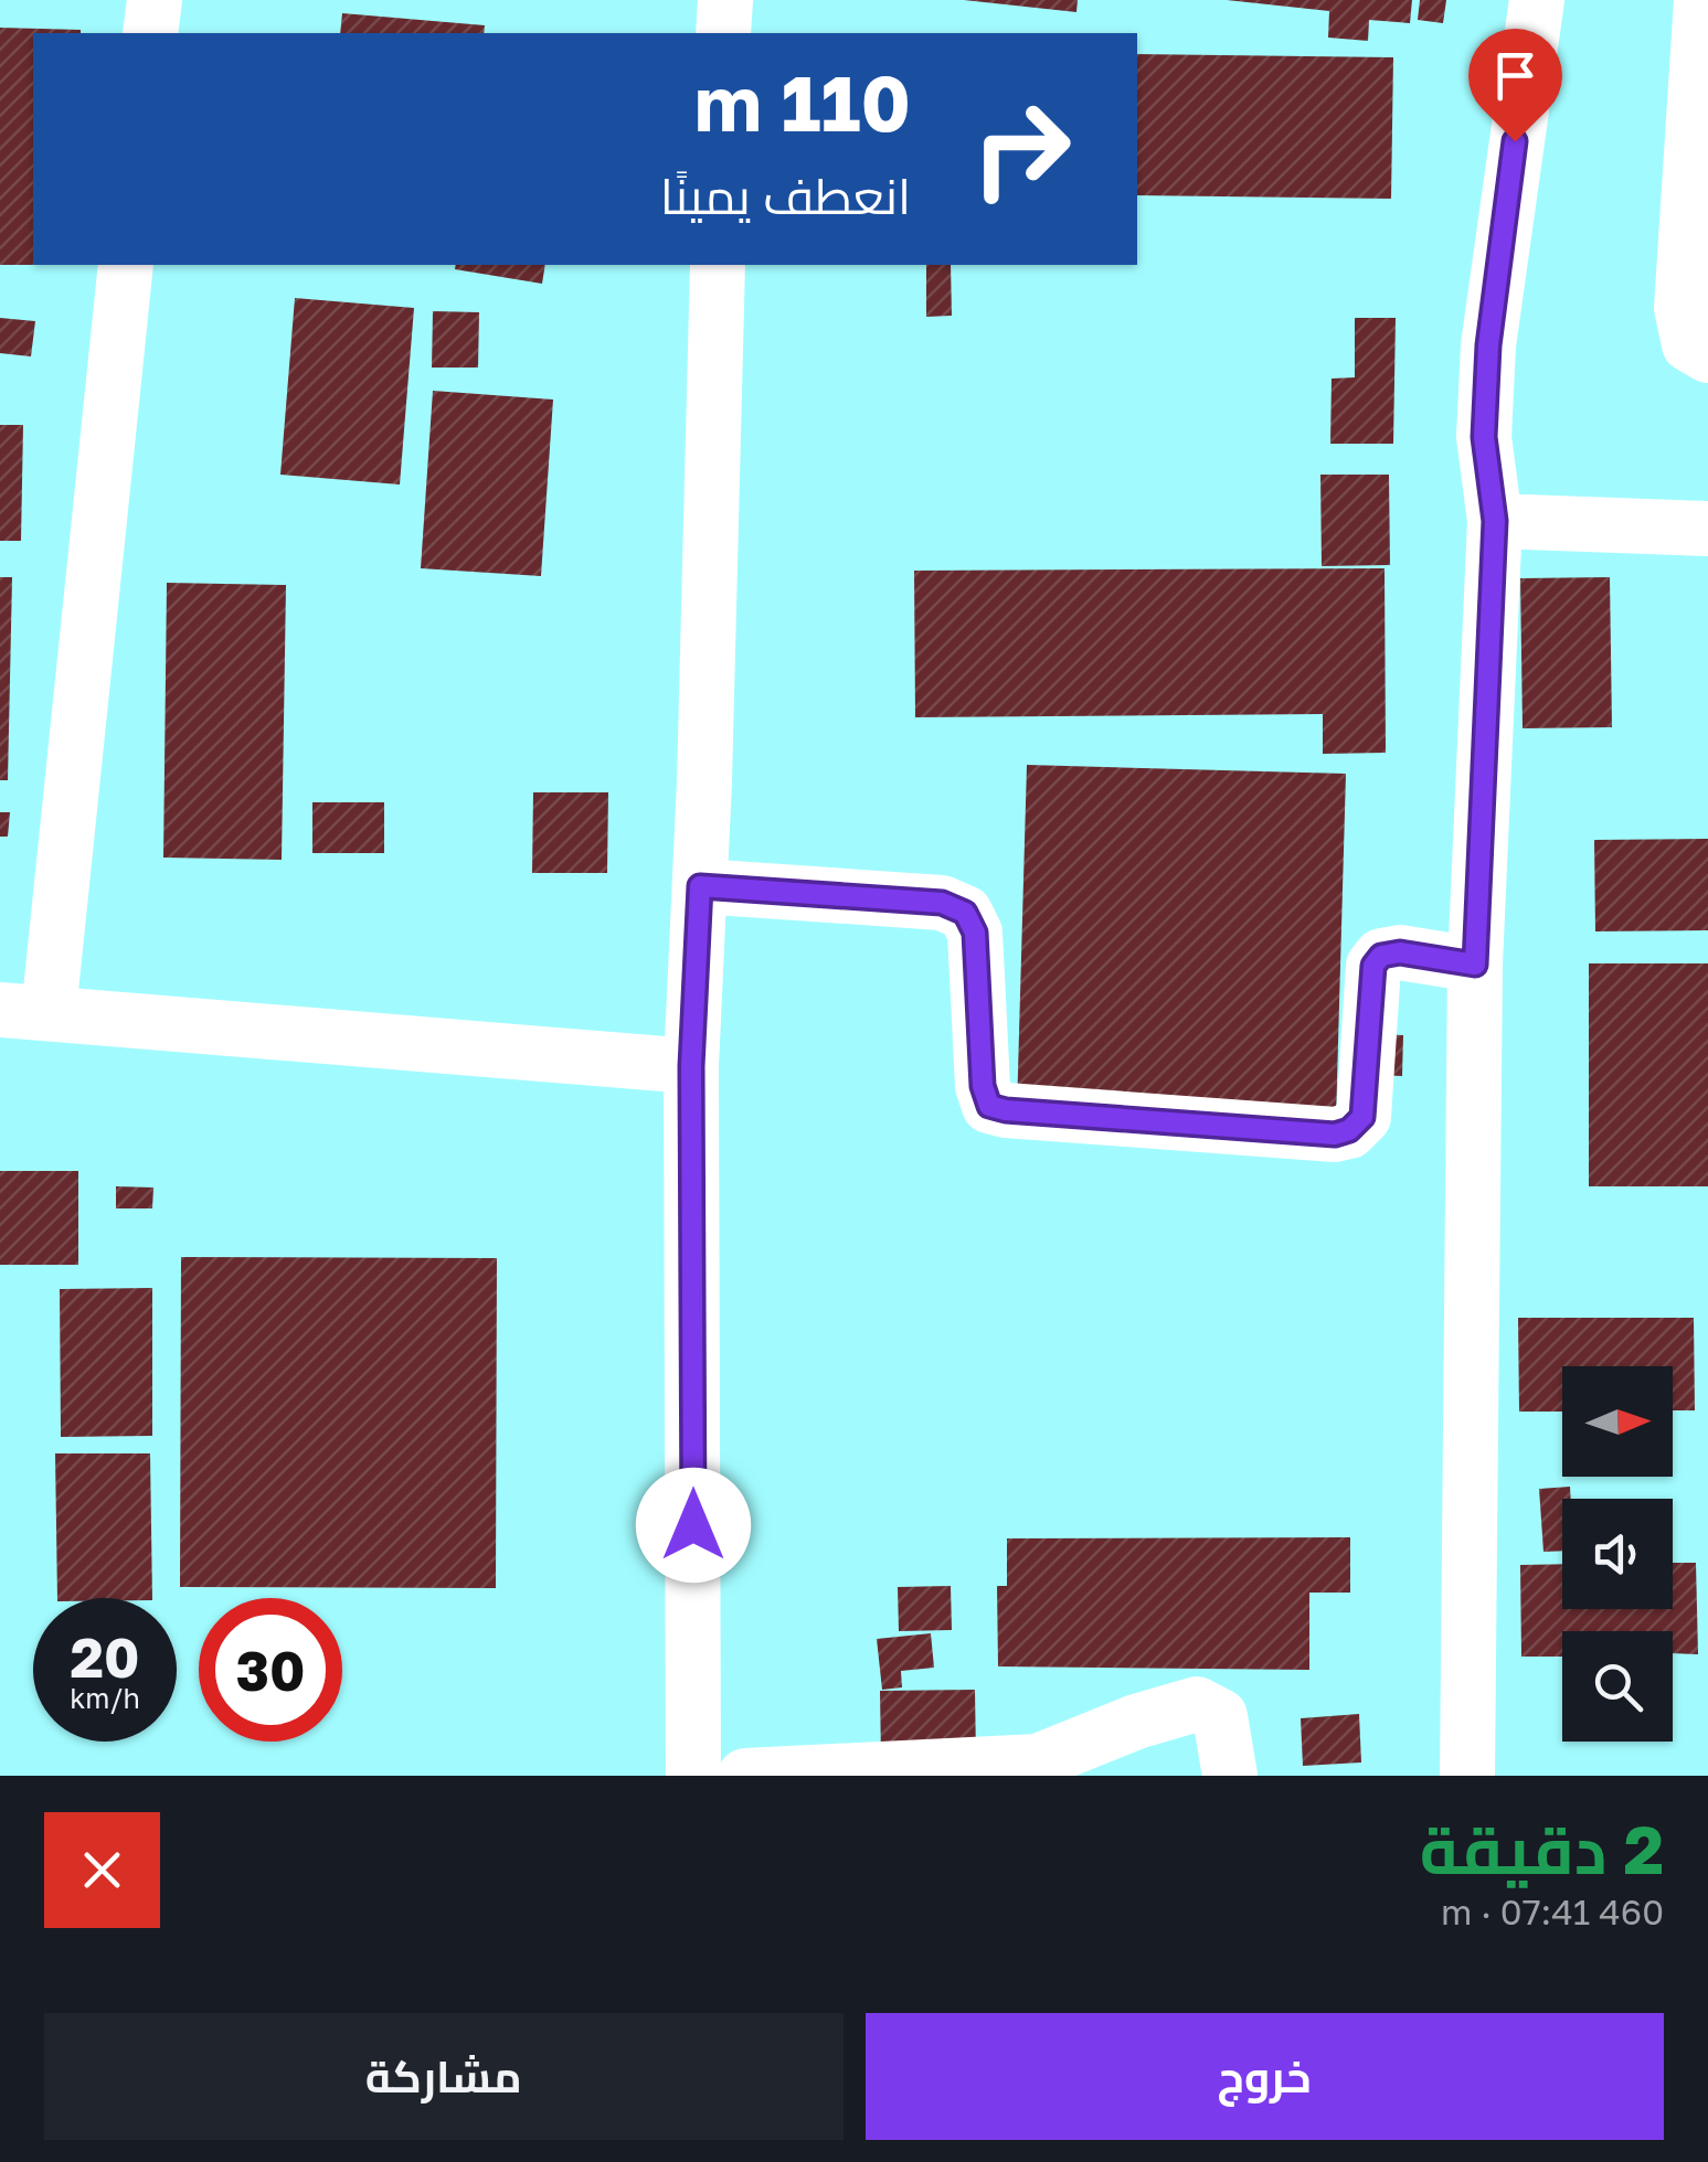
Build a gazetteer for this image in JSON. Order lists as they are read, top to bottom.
{
  "north": "right",
  "page": {
    "turn": ["110 m", "انعطف يمينًا"],
    "speed": "20 km/h",
    "limit": "30",
    "heading": ["2 دقيقة", "460 m · 07:41"],
    "buttons": ["خروج", "مشاركة"]
  }
}
